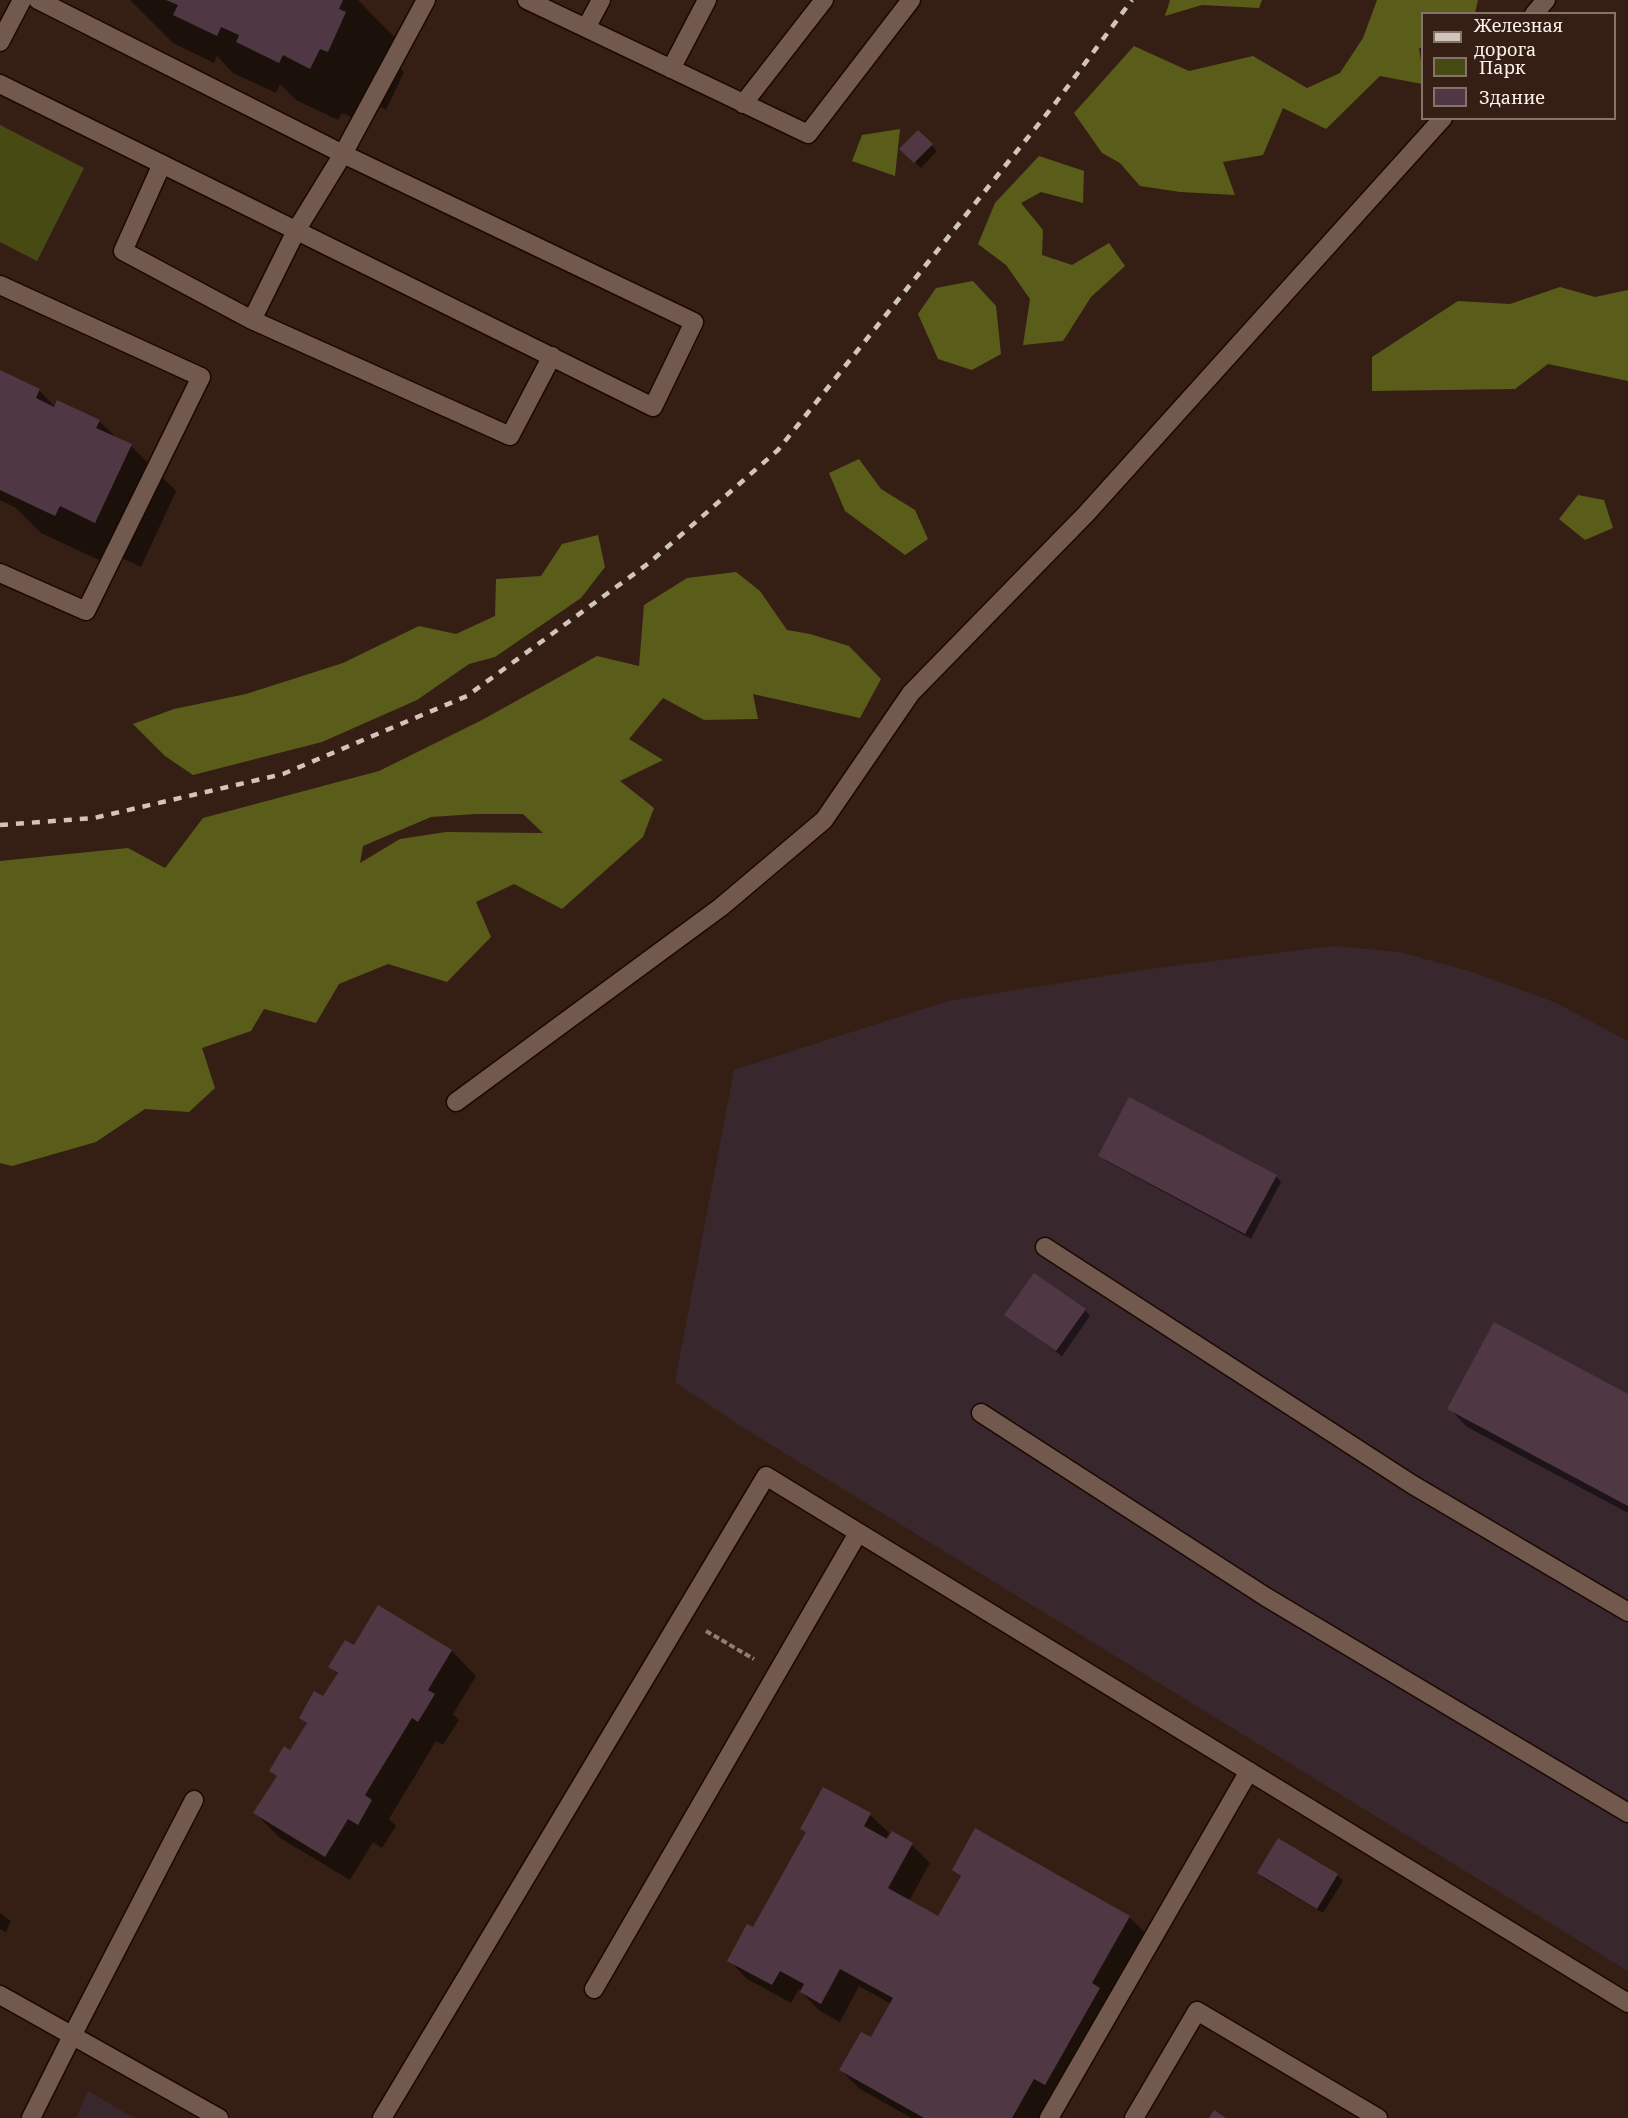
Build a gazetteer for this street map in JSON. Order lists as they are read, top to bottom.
{
  "legend": ["Железная дорога", "Парк", "Здание"]
}
